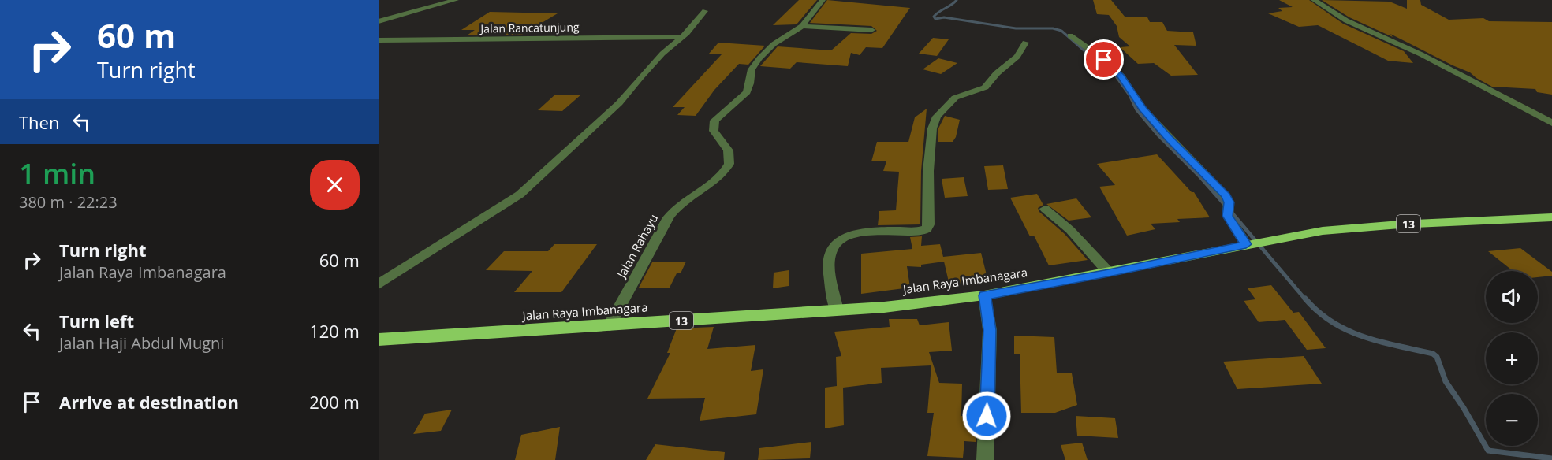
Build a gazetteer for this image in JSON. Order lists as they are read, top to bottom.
{
  "streets": {
    "highway": ["13", "Jalan Raya Imbanagara"],
    "street": ["Jalan Rancatunjung", "Jalan Rahayu"]
  },
  "crossings": [
    ["Jalan Rahayu", "Jalan Raya Imbanagara"]
  ],
  "page": {
    "turn": ["60 m", "Turn right"],
    "then": "Then",
    "heading": ["1 min", "380 m · 22:23"],
    "list": [
      {
        "name": "Turn right",
        "note": "Jalan Raya Imbanagara",
        "value": "60 m"
      },
      {
        "name": "Turn left",
        "note": "Jalan Haji Abdul Mugni",
        "value": "120 m"
      },
      {
        "name": "Arrive at destination",
        "value": "200 m"
      }
    ],
    "map_buttons": ["+", "−"]
  }
}
